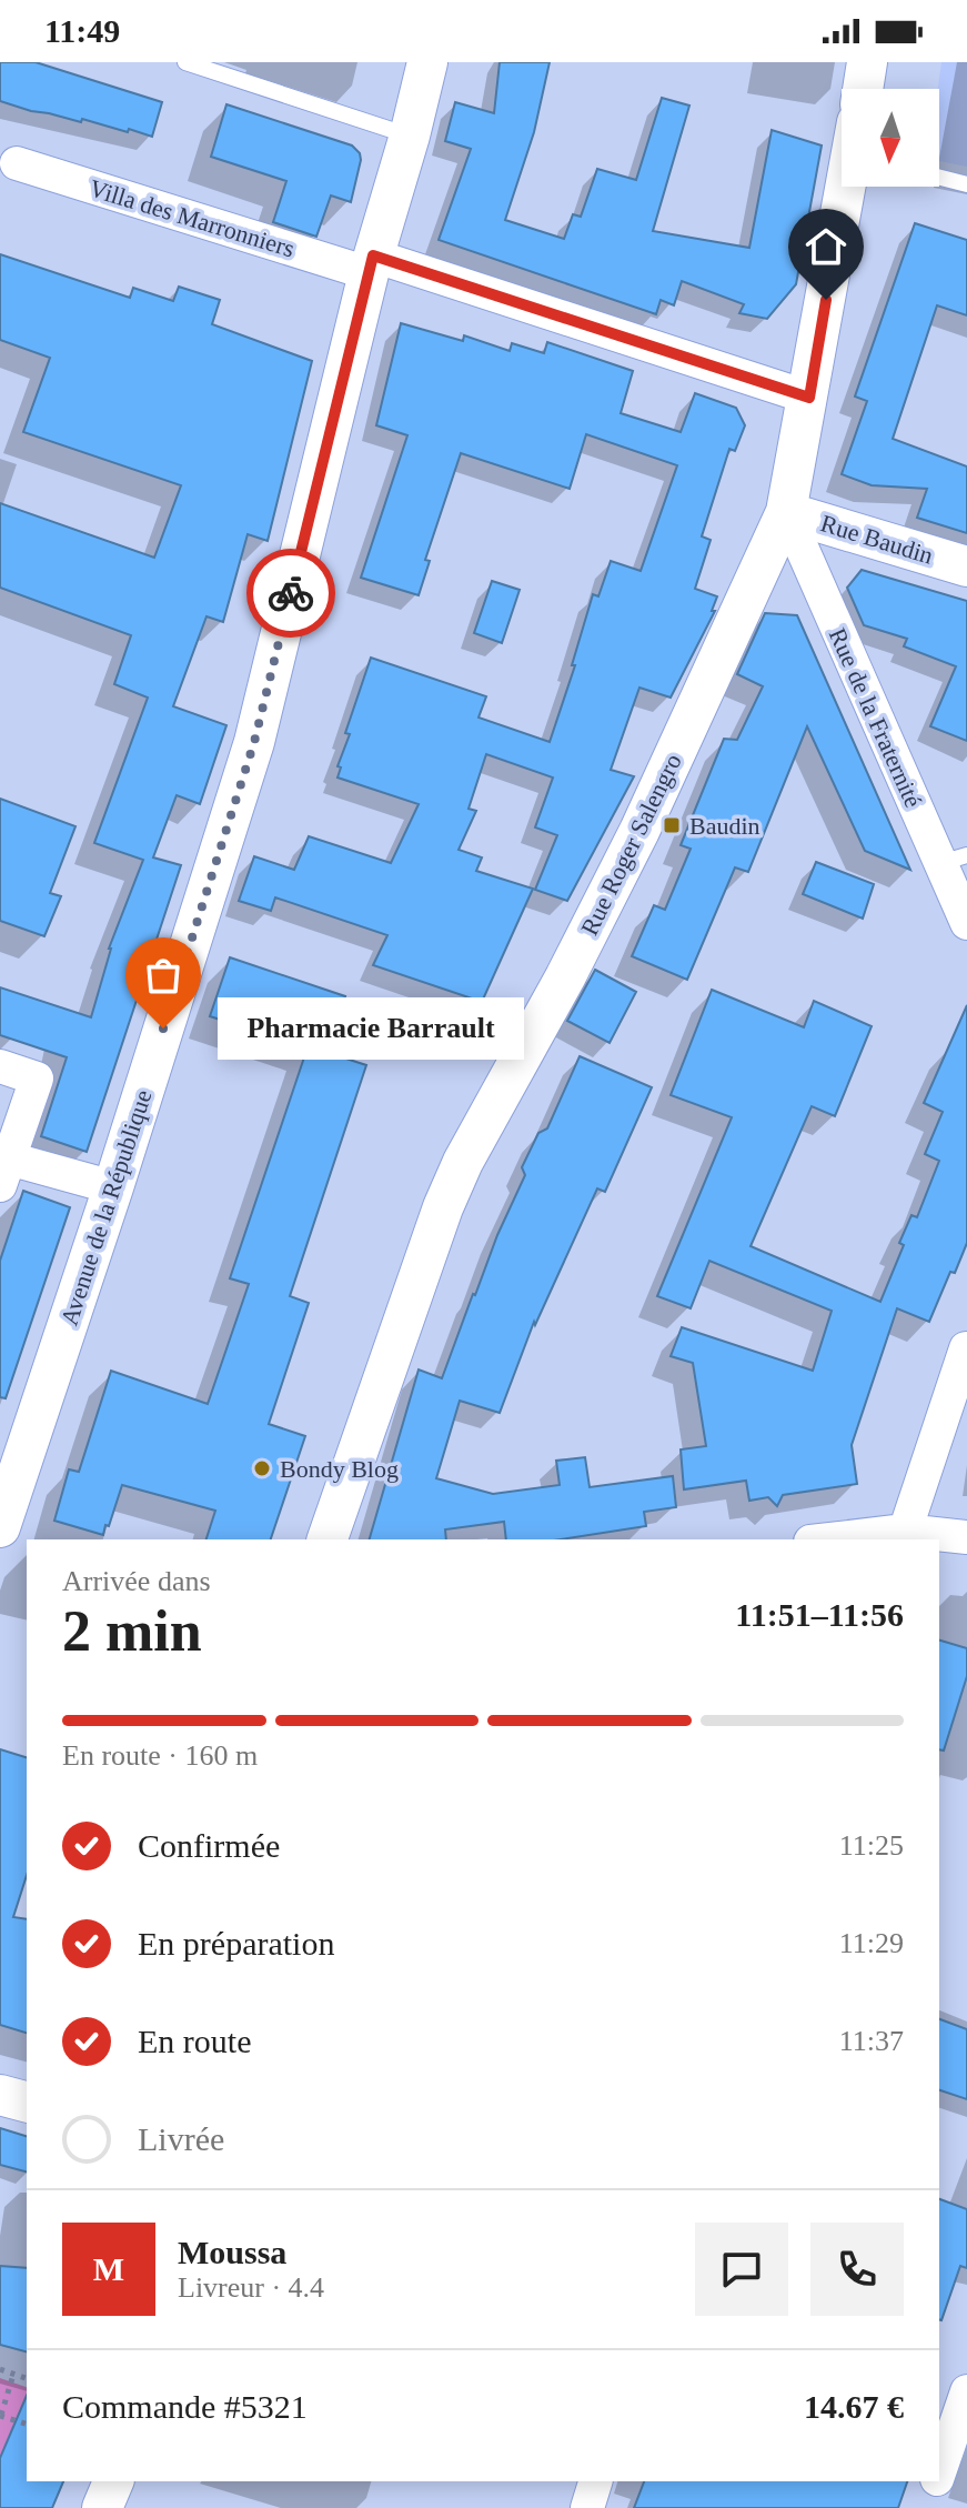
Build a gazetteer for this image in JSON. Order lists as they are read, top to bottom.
{
  "streets": {
    "street": [
      "Villa des Marronniers",
      "Rue Baudin",
      "Rue de la Fraternité",
      "Rue Roger Salengro",
      "Avenue de la République"
    ]
  },
  "crossings": [
    ["Villa des Marronniers", "Rue Roger Salengro"],
    ["Villa des Marronniers", "Avenue de la République"],
    ["Rue Baudin", "Rue de la Fraternité"],
    ["Rue Baudin", "Rue Roger Salengro"],
    ["Rue de la Fraternité", "Rue Roger Salengro"]
  ],
  "places": {
    "transit": ["Baudin"],
    "other": ["Pharmacie Barrault", "Bondy Blog"]
  },
  "north": "bottom",
  "page": {
    "status": "11:49",
    "bubble": "Pharmacie Barrault",
    "heading": ["2 min", "Arrivée dans", "11:51–11:56"],
    "panel": [
      "Moussa",
      "Livreur · 4.4",
      "Commande #5321",
      "14.67 €"
    ],
    "bar": "En route · 160 m",
    "list": [
      ["Confirmée", "11:25"],
      ["En préparation", "11:29"],
      ["En route", "11:37"],
      "Livrée"
    ],
    "round": "M"
  }
}
